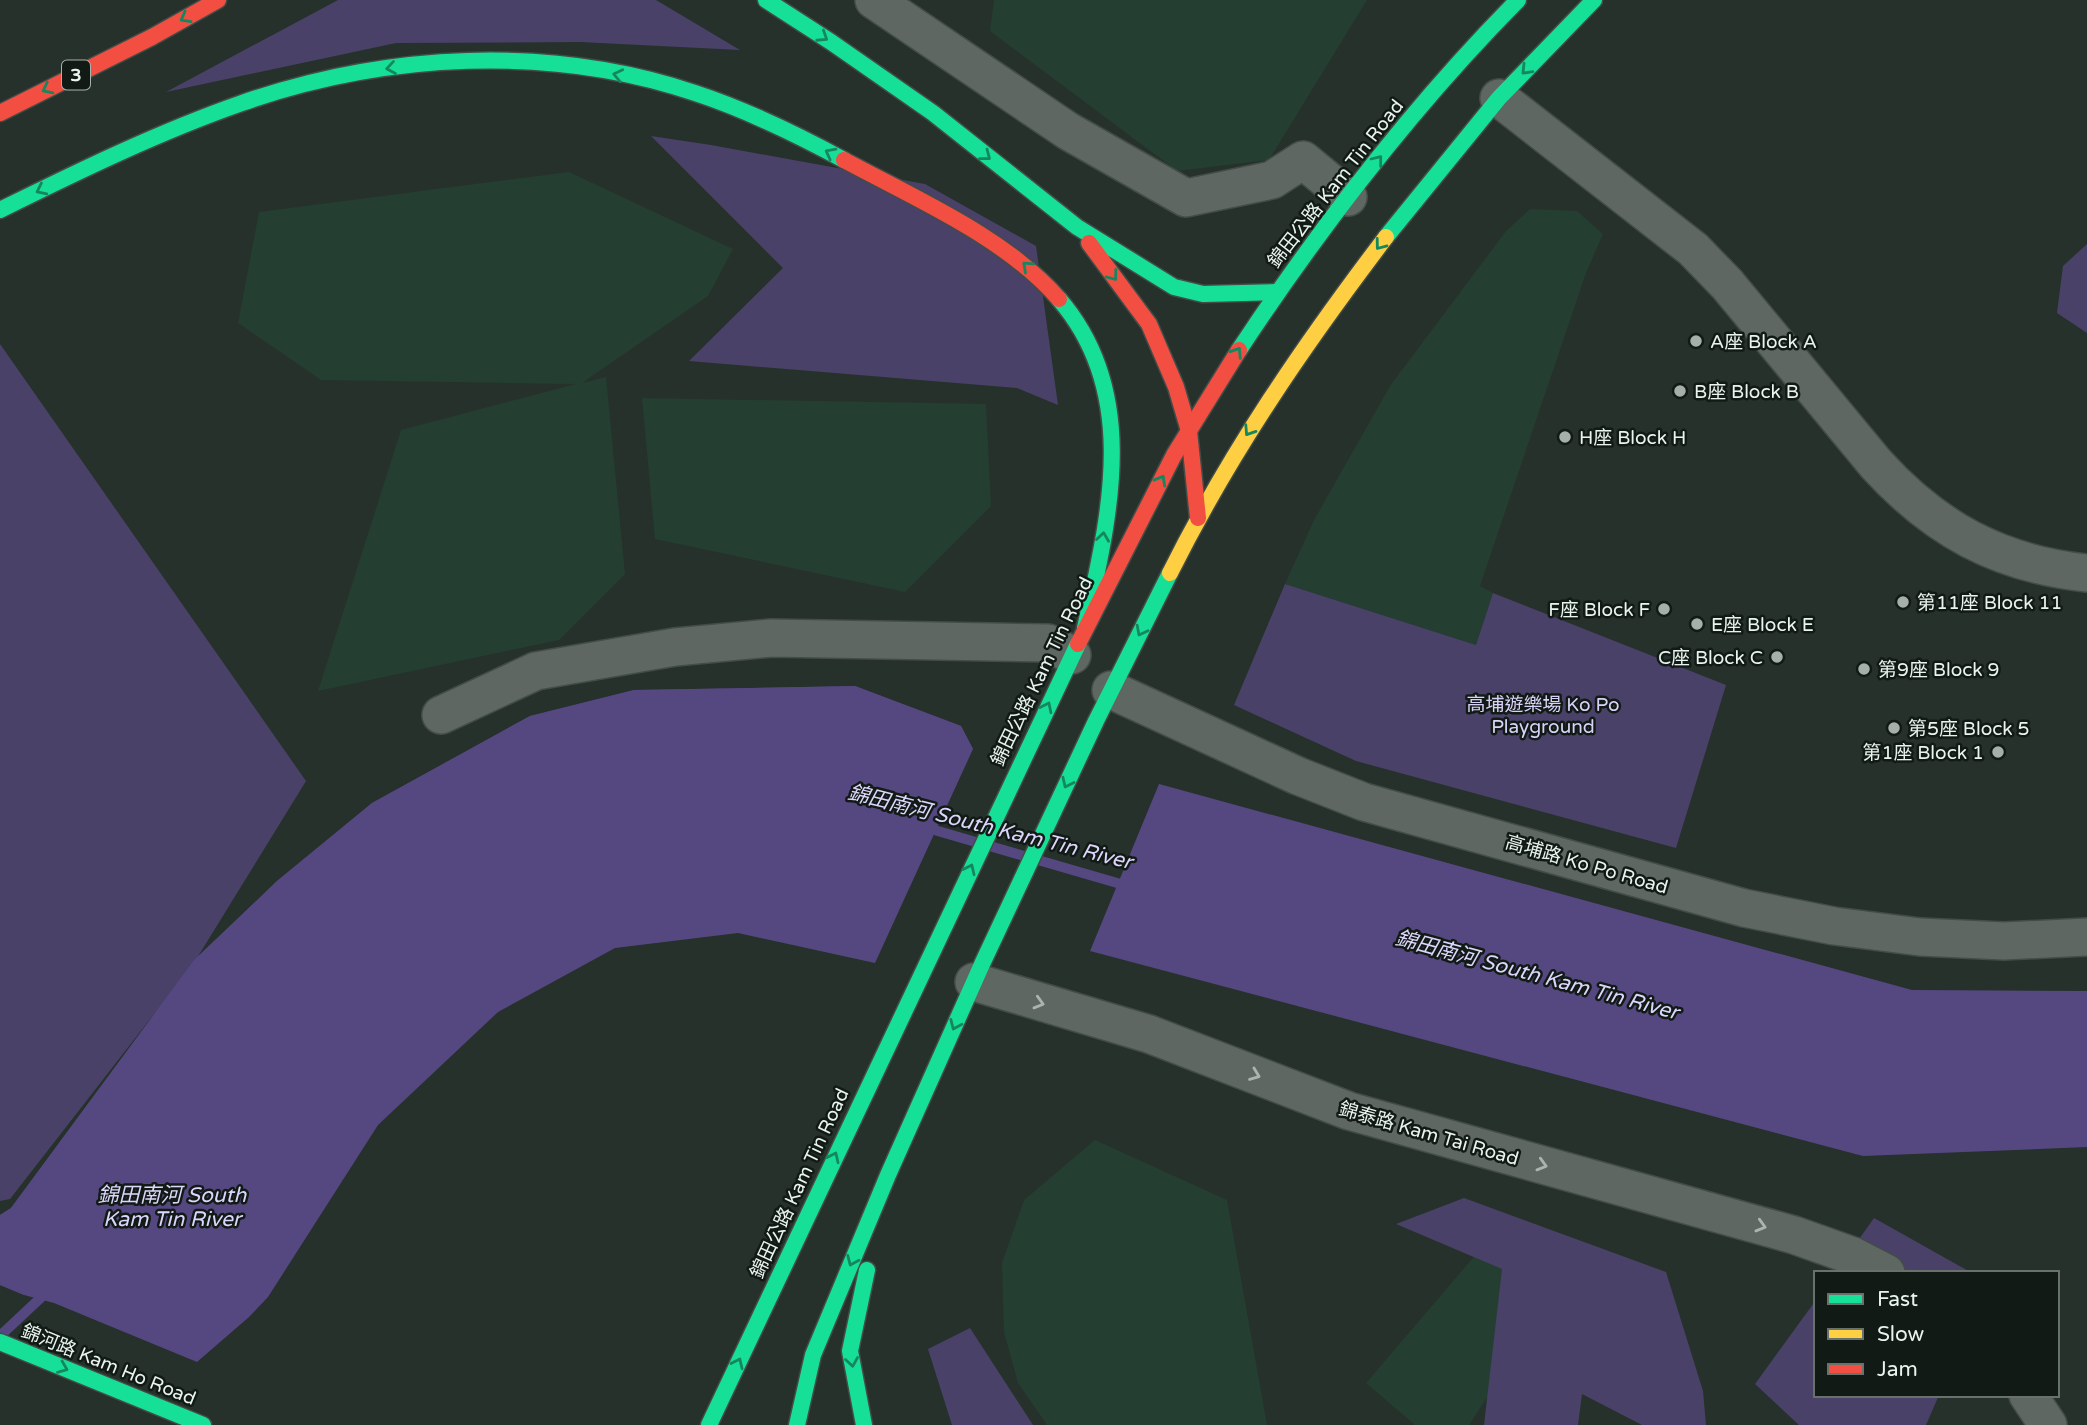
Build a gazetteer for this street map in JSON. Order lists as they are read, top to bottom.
{
  "streets": {
    "main road": ["3", "錦田公路 Kam Tin Road", "錦河路 Kam Ho Road"],
    "street": ["高埔路 Ko Po Road", "錦泰路 Kam Tai Road"]
  },
  "one_way": ["錦泰路 Kam Tai Road", "錦河路 Kam Ho Road"],
  "water": ["錦田南河 South Kam Tin River"],
  "parks": ["高埔遊樂場 Ko Po Playground"],
  "places": [
    "A座 Block A",
    "B座 Block B",
    "H座 Block H",
    "第11座 Block 11",
    "F座 Block F",
    "E座 Block E",
    "C座 Block C",
    "第9座 Block 9",
    "第5座 Block 5",
    "第1座 Block 1"
  ],
  "legend": ["Fast", "Slow", "Jam"]
}
